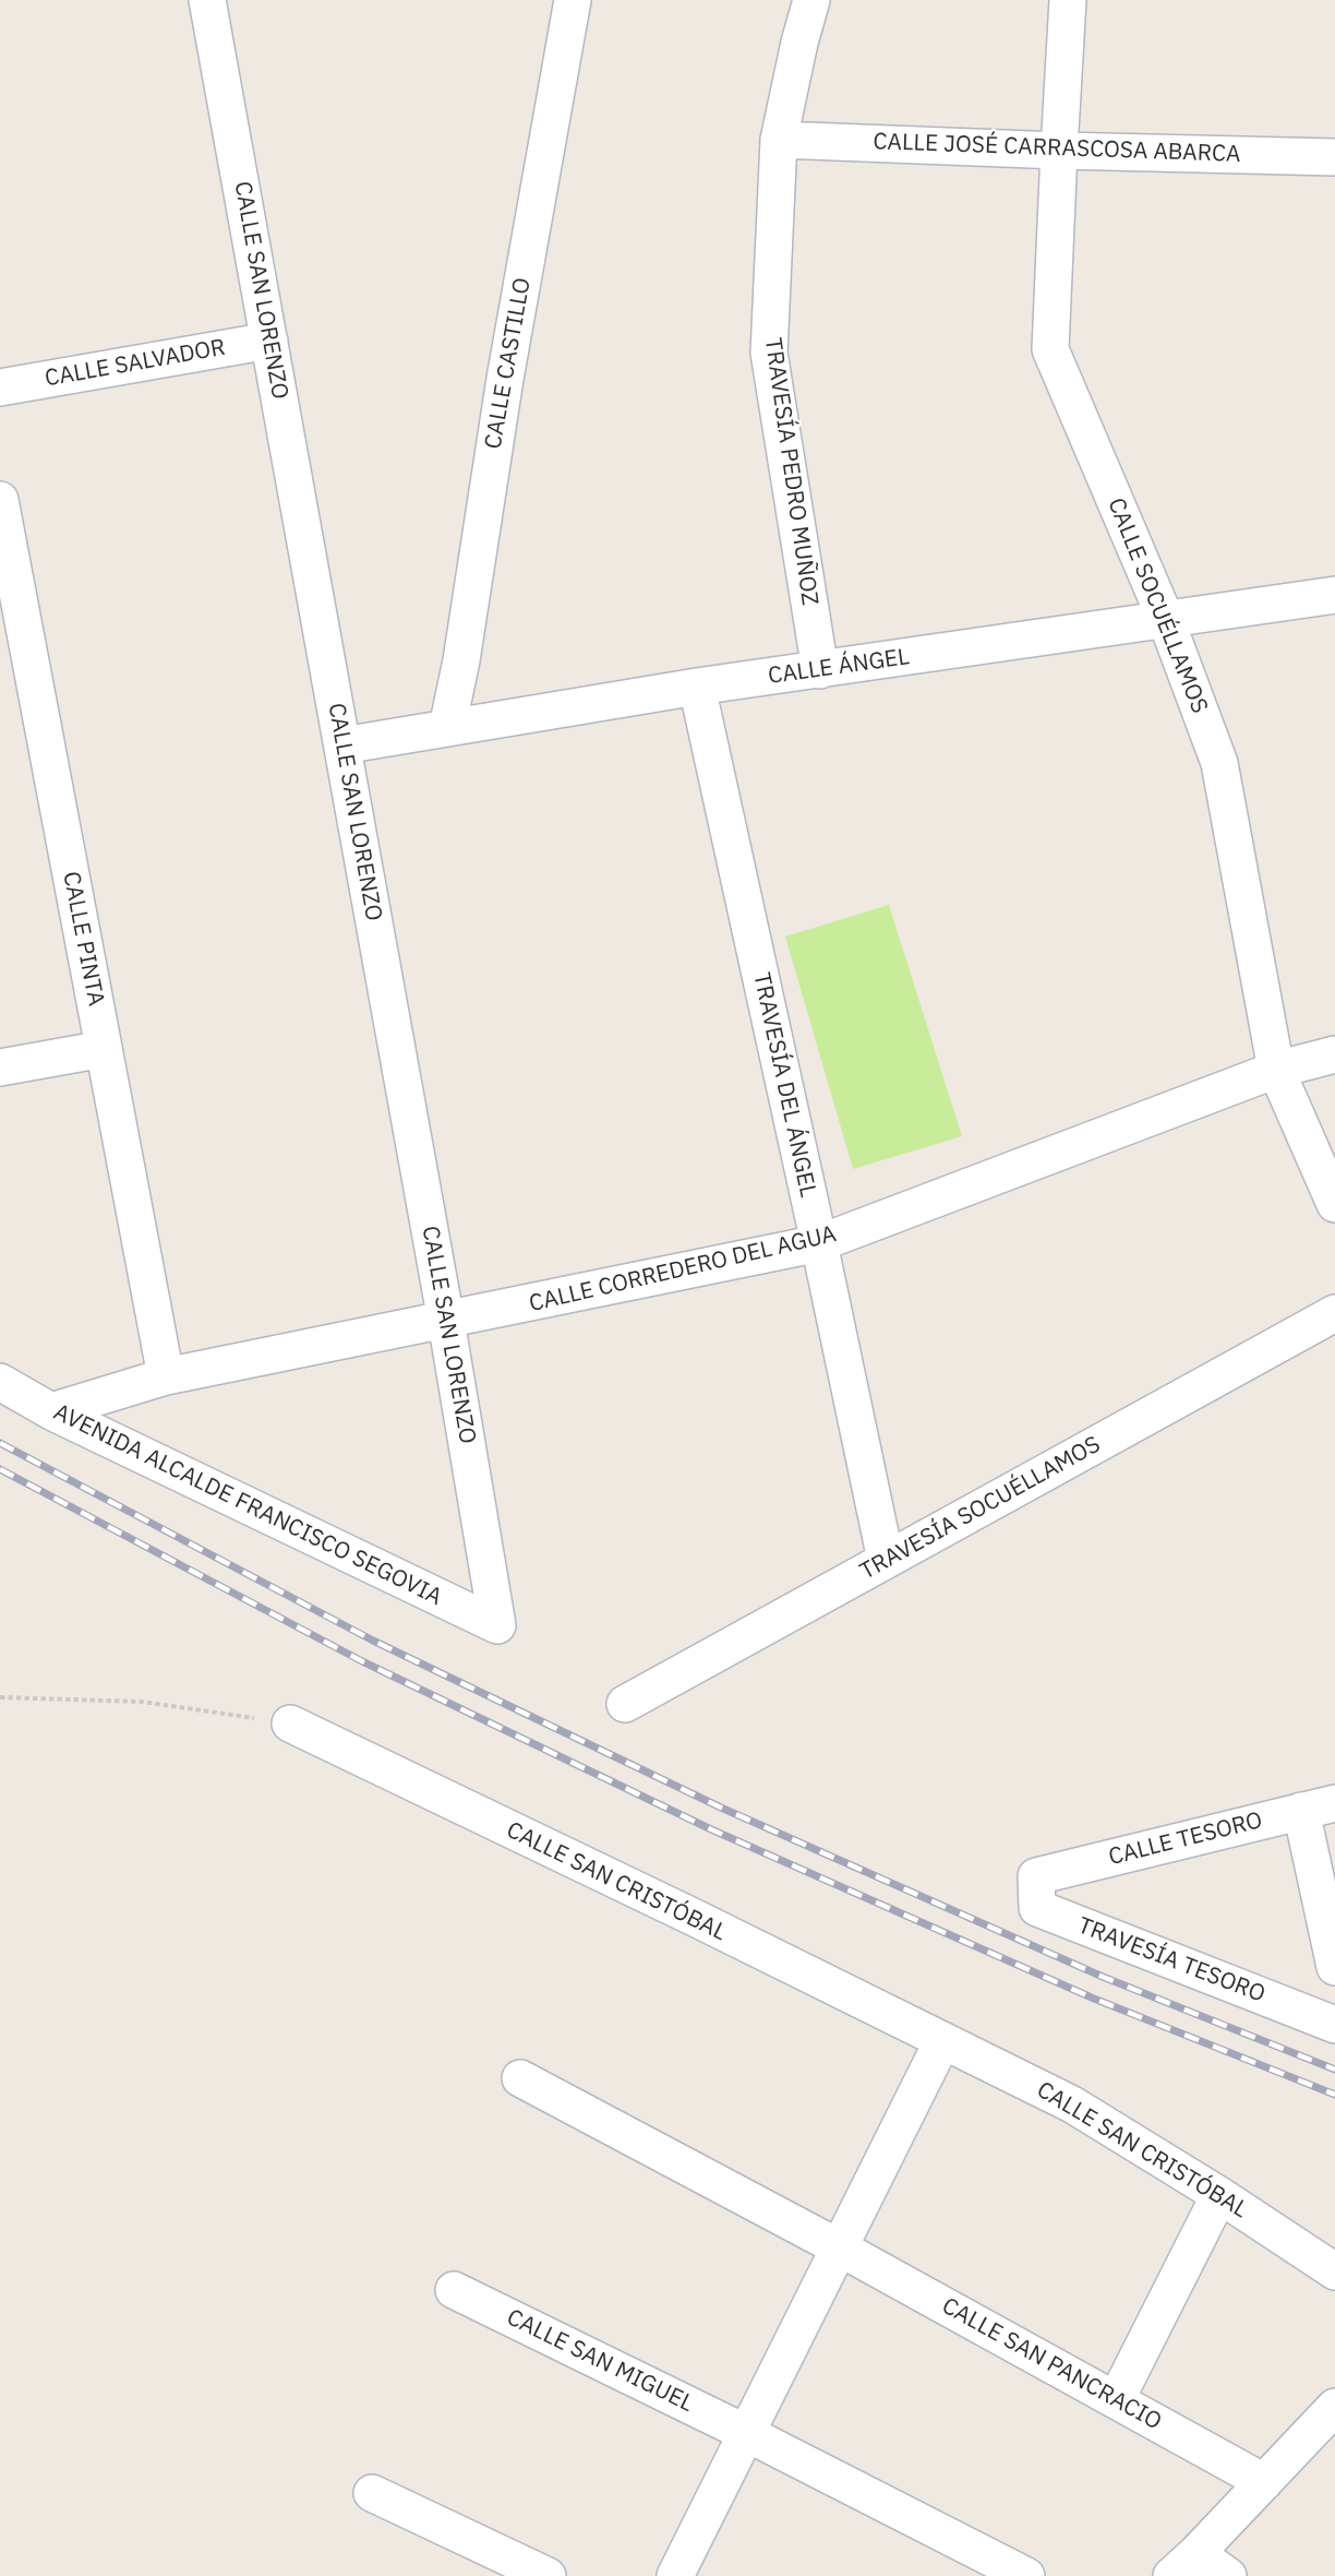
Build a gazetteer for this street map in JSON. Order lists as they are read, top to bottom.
{
  "streets": {
    "street": [
      "CALLE JOSÉ CARRASCOSA ABARCA",
      "CALLE SAN LORENZO",
      "CALLE SALVADOR",
      "CALLE CASTILLO",
      "TRAVESÍA PEDRO MUÑOZ",
      "CALLE SOCUÉLLAMOS",
      "CALLE ÁNGEL",
      "CALLE PINTA",
      "TRAVESÍA DEL ÁNGEL",
      "CALLE CORREDERO DEL AGUA",
      "AVENIDA ALCALDE FRANCISCO SEGOVIA",
      "TRAVESÍA SOCUÉLLAMOS",
      "CALLE TESORO",
      "CALLE SAN CRISTÓBAL",
      "TRAVESÍA TESORO",
      "CALLE SAN MIGUEL",
      "CALLE SAN PANCRACIO"
    ]
  },
  "crossings": [
    ["CALLE JOSÉ CARRASCOSA ABARCA", "TRAVESÍA PEDRO MUÑOZ"],
    ["CALLE JOSÉ CARRASCOSA ABARCA", "CALLE SOCUÉLLAMOS"],
    ["CALLE SAN LORENZO", "CALLE SALVADOR"],
    ["CALLE SAN LORENZO", "CALLE ÁNGEL"],
    ["CALLE SAN LORENZO", "CALLE CORREDERO DEL AGUA"],
    ["CALLE SAN LORENZO", "AVENIDA ALCALDE FRANCISCO SEGOVIA"],
    ["CALLE CASTILLO", "CALLE ÁNGEL"],
    ["TRAVESÍA PEDRO MUÑOZ", "CALLE ÁNGEL"],
    ["CALLE SOCUÉLLAMOS", "CALLE ÁNGEL"],
    ["CALLE SOCUÉLLAMOS", "CALLE CORREDERO DEL AGUA"],
    ["CALLE ÁNGEL", "TRAVESÍA DEL ÁNGEL"],
    ["CALLE PINTA", "CALLE CORREDERO DEL AGUA"],
    ["TRAVESÍA DEL ÁNGEL", "CALLE CORREDERO DEL AGUA"],
    ["TRAVESÍA DEL ÁNGEL", "TRAVESÍA SOCUÉLLAMOS"],
    ["CALLE CORREDERO DEL AGUA", "AVENIDA ALCALDE FRANCISCO SEGOVIA"],
    ["CALLE TESORO", "TRAVESÍA TESORO"]
  ]
}
